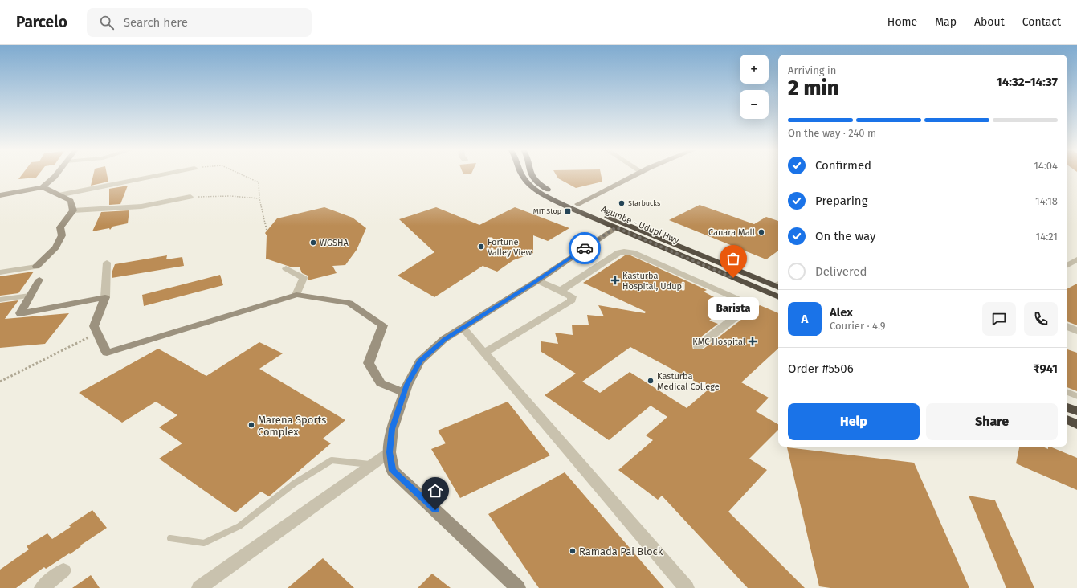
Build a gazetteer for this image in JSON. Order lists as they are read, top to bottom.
{
  "streets": {
    "highway": ["Agumbe - Udupi Hwy"]
  },
  "places": {
    "other": [
      "Starbucks",
      "Canara Mall",
      "WGSHA",
      "Fortune Valley View",
      "Barista",
      "Kasturba Medical College",
      "Marena Sports Complex",
      "Ramada Pai Block"
    ],
    "transit": ["MIT Stop"],
    "health": ["Kasturba Hospital, Udupi", "KMC Hospital"]
  },
  "page": {
    "header": "Parcelo",
    "search": "Search here",
    "nav": [
      "Home",
      "Map",
      "About",
      "Contact"
    ],
    "map_buttons": ["+", "−"],
    "heading": ["2 min", "Arriving in", "14:32–14:37"],
    "panel": [
      "Alex",
      "Courier · 4.9",
      "Order #5506",
      "₹941"
    ],
    "bar": "On the way · 240 m",
    "list": [
      ["Confirmed", "14:04"],
      ["Preparing", "14:18"],
      ["On the way", "14:21"],
      "Delivered"
    ],
    "bubble": "Barista",
    "round": "A",
    "buttons": ["Help", "Share"]
  }
}
